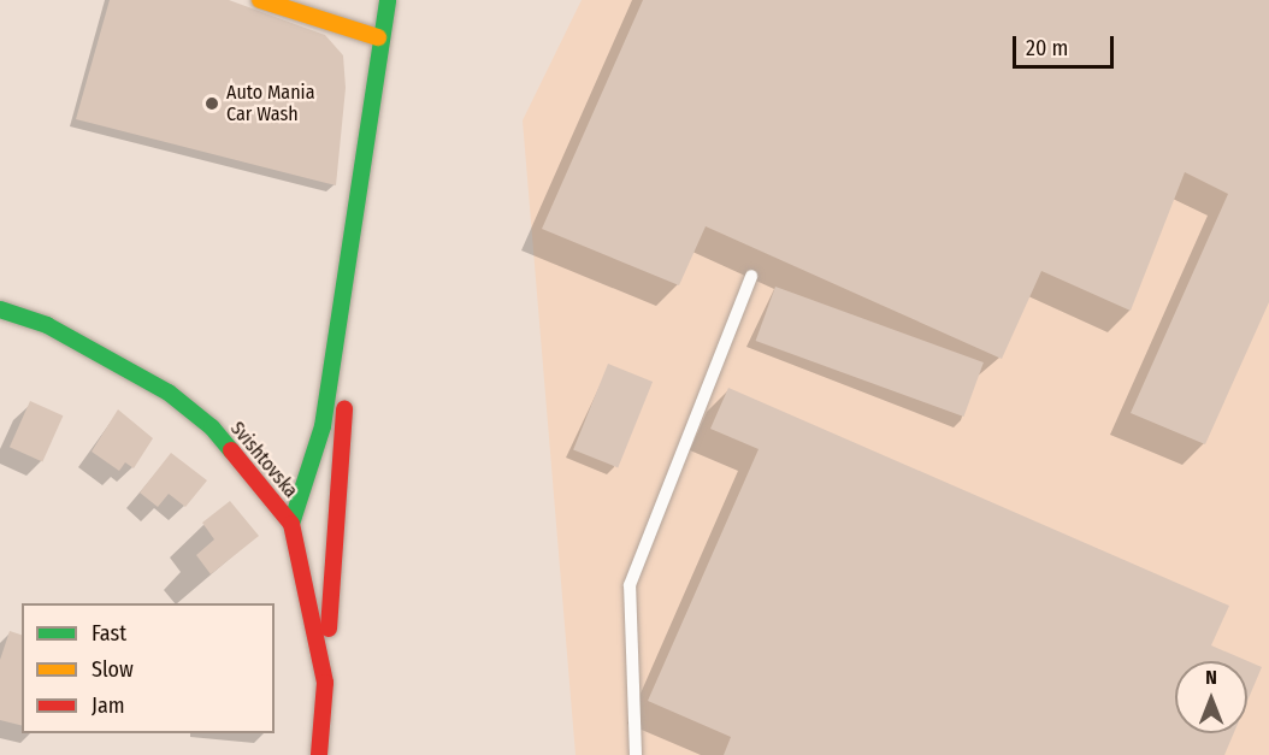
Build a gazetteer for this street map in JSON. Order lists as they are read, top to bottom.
{
  "streets": {
    "street": ["Svishtovska"]
  },
  "places": ["Auto Mania Car Wash"],
  "legend": ["Fast", "Slow", "Jam"],
  "scale_bar": "20 m",
  "north": "top"
}
